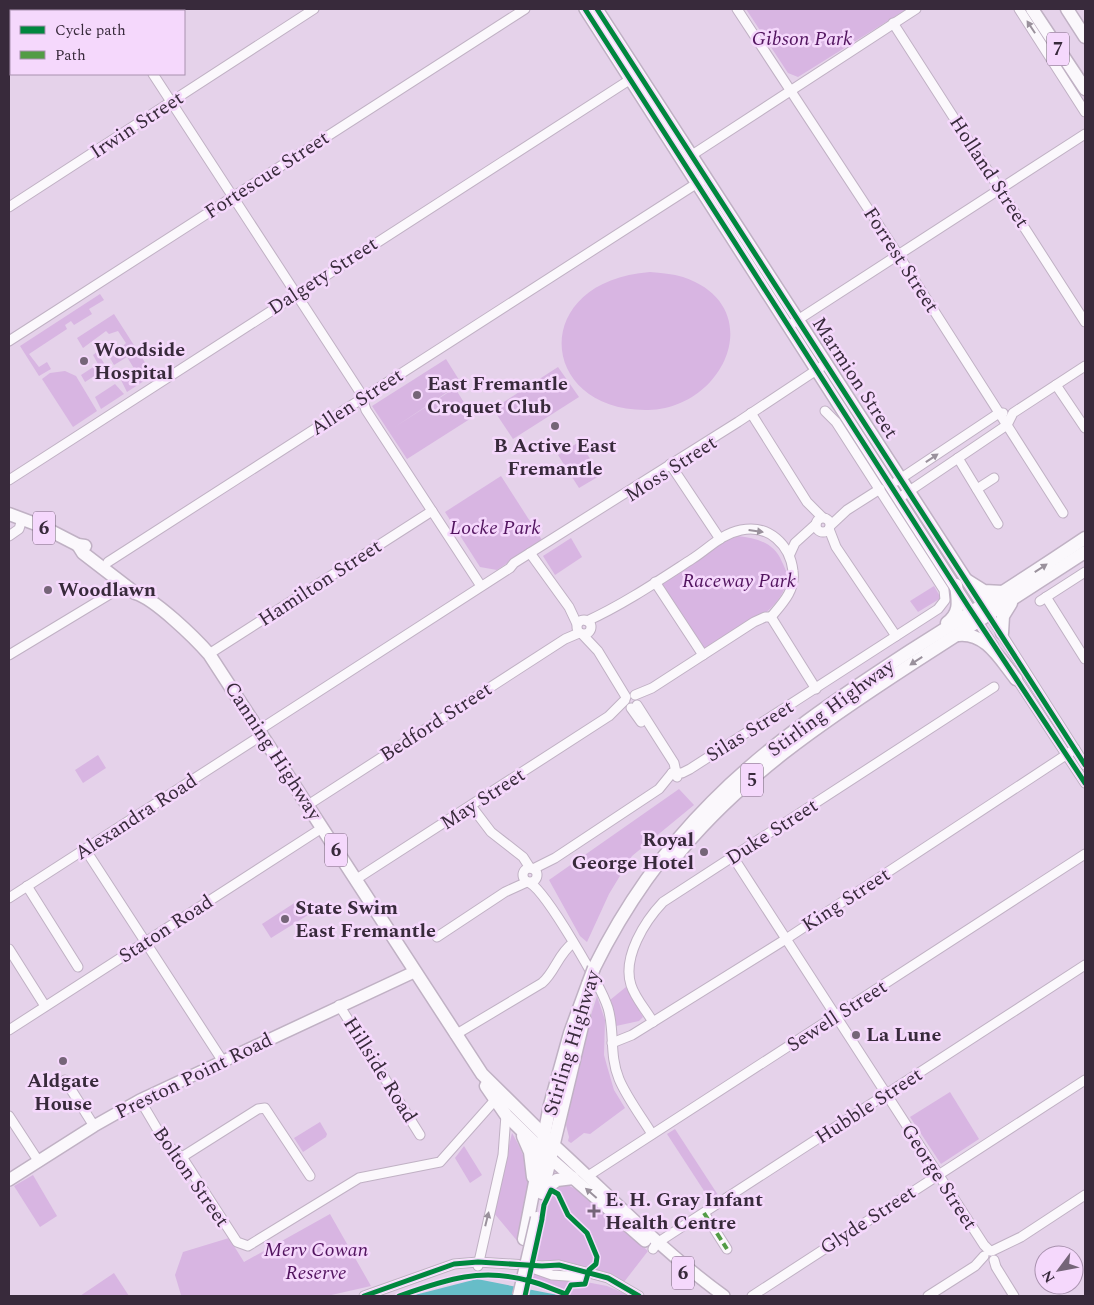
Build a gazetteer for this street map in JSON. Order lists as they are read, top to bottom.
{
  "streets": {
    "highway": [
      "7",
      "6",
      "Stirling Highway",
      "Canning Highway",
      "5"
    ],
    "main road": ["Marmion Street", "Preston Point Road"],
    "street": [
      "Irwin Street",
      "Holland Street",
      "Fortescue Street",
      "Forrest Street",
      "Dalgety Street",
      "Allen Street",
      "Moss Street",
      "Hamilton Street",
      "Bedford Street",
      "Silas Street",
      "May Street",
      "Alexandra Road",
      "Duke Street",
      "King Street",
      "Staton Road",
      "Sewell Street",
      "Hillside Road",
      "Hubble Street",
      "Bolton Street",
      "George Street",
      "Glyde Street"
    ]
  },
  "crossings": [
    ["Dalgety Street", "Marmion Street"],
    ["Marmion Street", "Allen Street"],
    ["Marmion Street", "Moss Street"],
    ["Marmion Street", "Stirling Highway"],
    ["Marmion Street", "King Street"],
    ["Allen Street", "Canning Highway"],
    ["Moss Street", "Canning Highway"],
    ["Moss Street", "Alexandra Road"],
    ["Hamilton Street", "Canning Highway"],
    ["Stirling Highway", "Canning Highway"],
    ["Bedford Street", "Canning Highway"],
    ["Canning Highway", "May Street"],
    ["Canning Highway", "Alexandra Road"],
    ["Canning Highway", "Staton Road"],
    ["Canning Highway", "Sewell Street"],
    ["Canning Highway", "Preston Point Road"],
    ["Canning Highway", "Hubble Street"],
    ["Canning Highway", "Bolton Street"],
    ["Duke Street", "King Street"],
    ["Duke Street", "George Street"],
    ["King Street", "George Street"],
    ["Sewell Street", "George Street"],
    ["Hillside Road", "Preston Point Road"],
    ["Preston Point Road", "Bolton Street"],
    ["Hubble Street", "George Street"],
    ["George Street", "Glyde Street"]
  ],
  "parks": [
    "Gibson Park",
    "Locke Park",
    "Raceway Park",
    "Merv Cowan Reserve"
  ],
  "places": {
    "other": [
      "Woodside Hospital",
      "East Fremantle Croquet Club",
      "B Active East Fremantle",
      "Woodlawn",
      "Royal George Hotel",
      "State Swim East Fremantle",
      "La Lune",
      "Aldgate House"
    ],
    "health": ["E. H. Gray Infant Health Centre"]
  },
  "legend": ["Cycle path", "Path"],
  "north": "bottom left"
}
